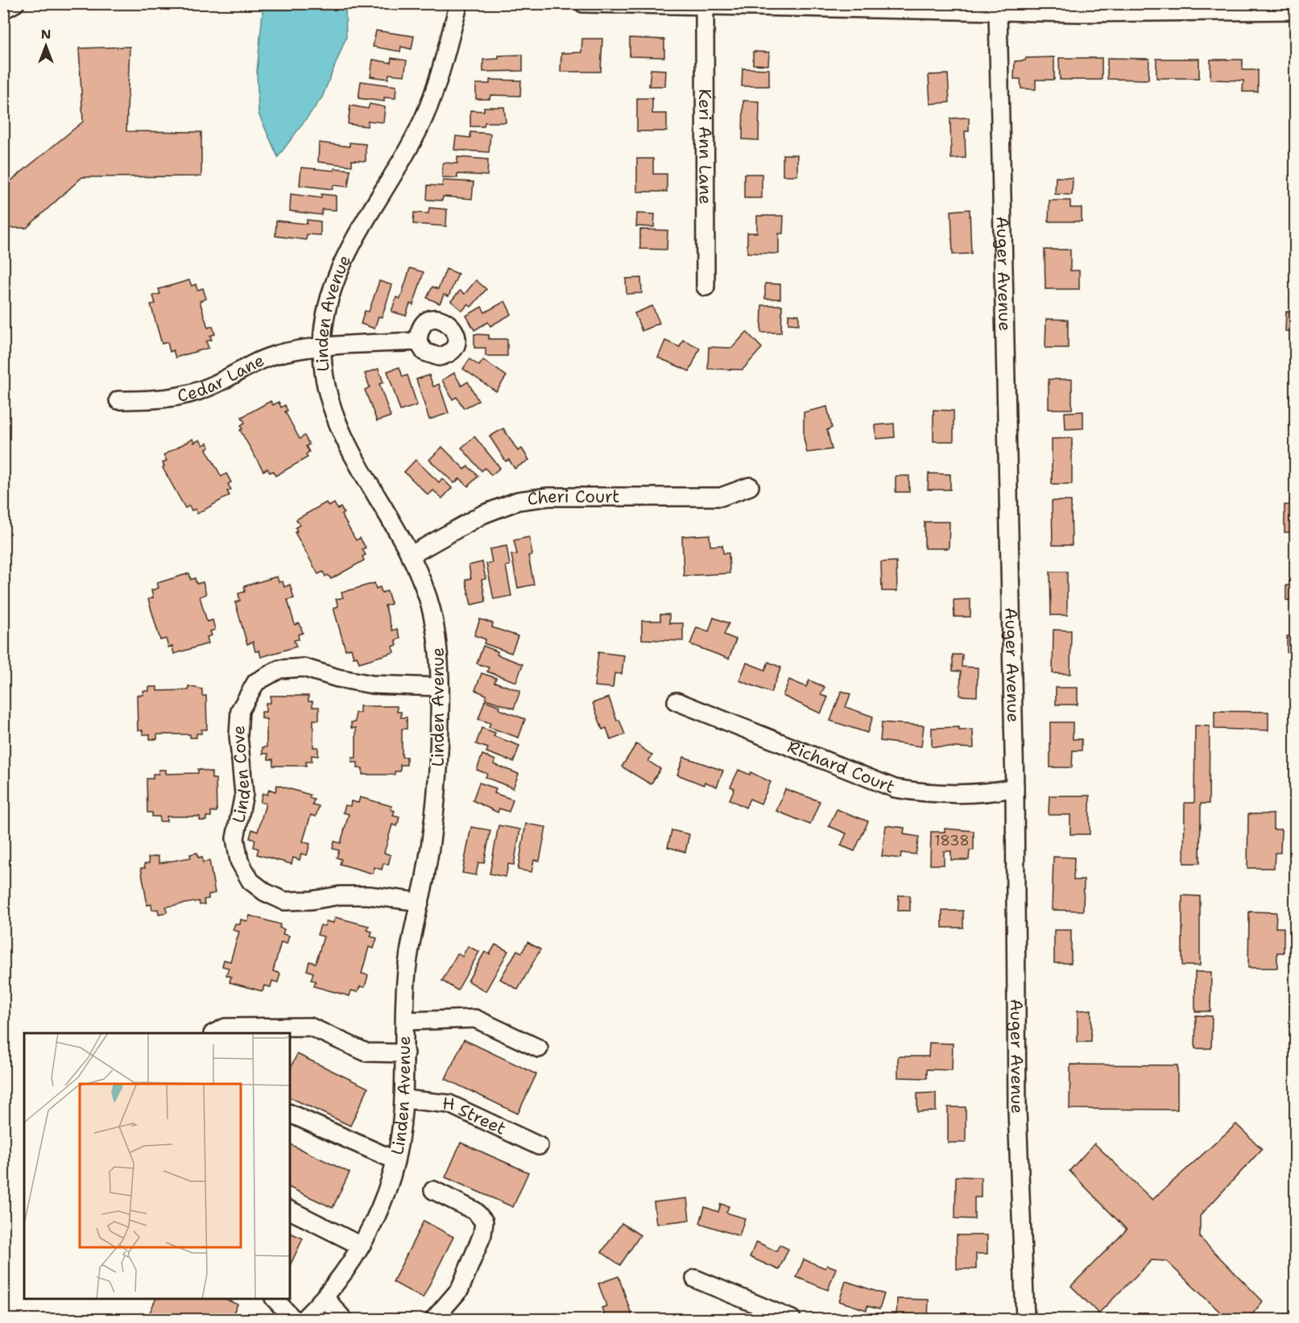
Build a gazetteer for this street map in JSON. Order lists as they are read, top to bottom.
{
  "streets": {
    "street": [
      "Keri Ann Lane",
      "Auger Avenue",
      "Linden Avenue",
      "Cedar Lane",
      "Cheri Court",
      "Richard Court",
      "Linden Cove",
      "H Street"
    ]
  },
  "crossings": [
    ["Auger Avenue", "Richard Court"],
    ["Linden Avenue", "Cedar Lane"],
    ["Linden Avenue", "Cheri Court"],
    ["Linden Avenue", "Linden Cove"],
    ["Linden Avenue", "H Street"]
  ],
  "house_numbers": ["1838"],
  "north": "top"
}
